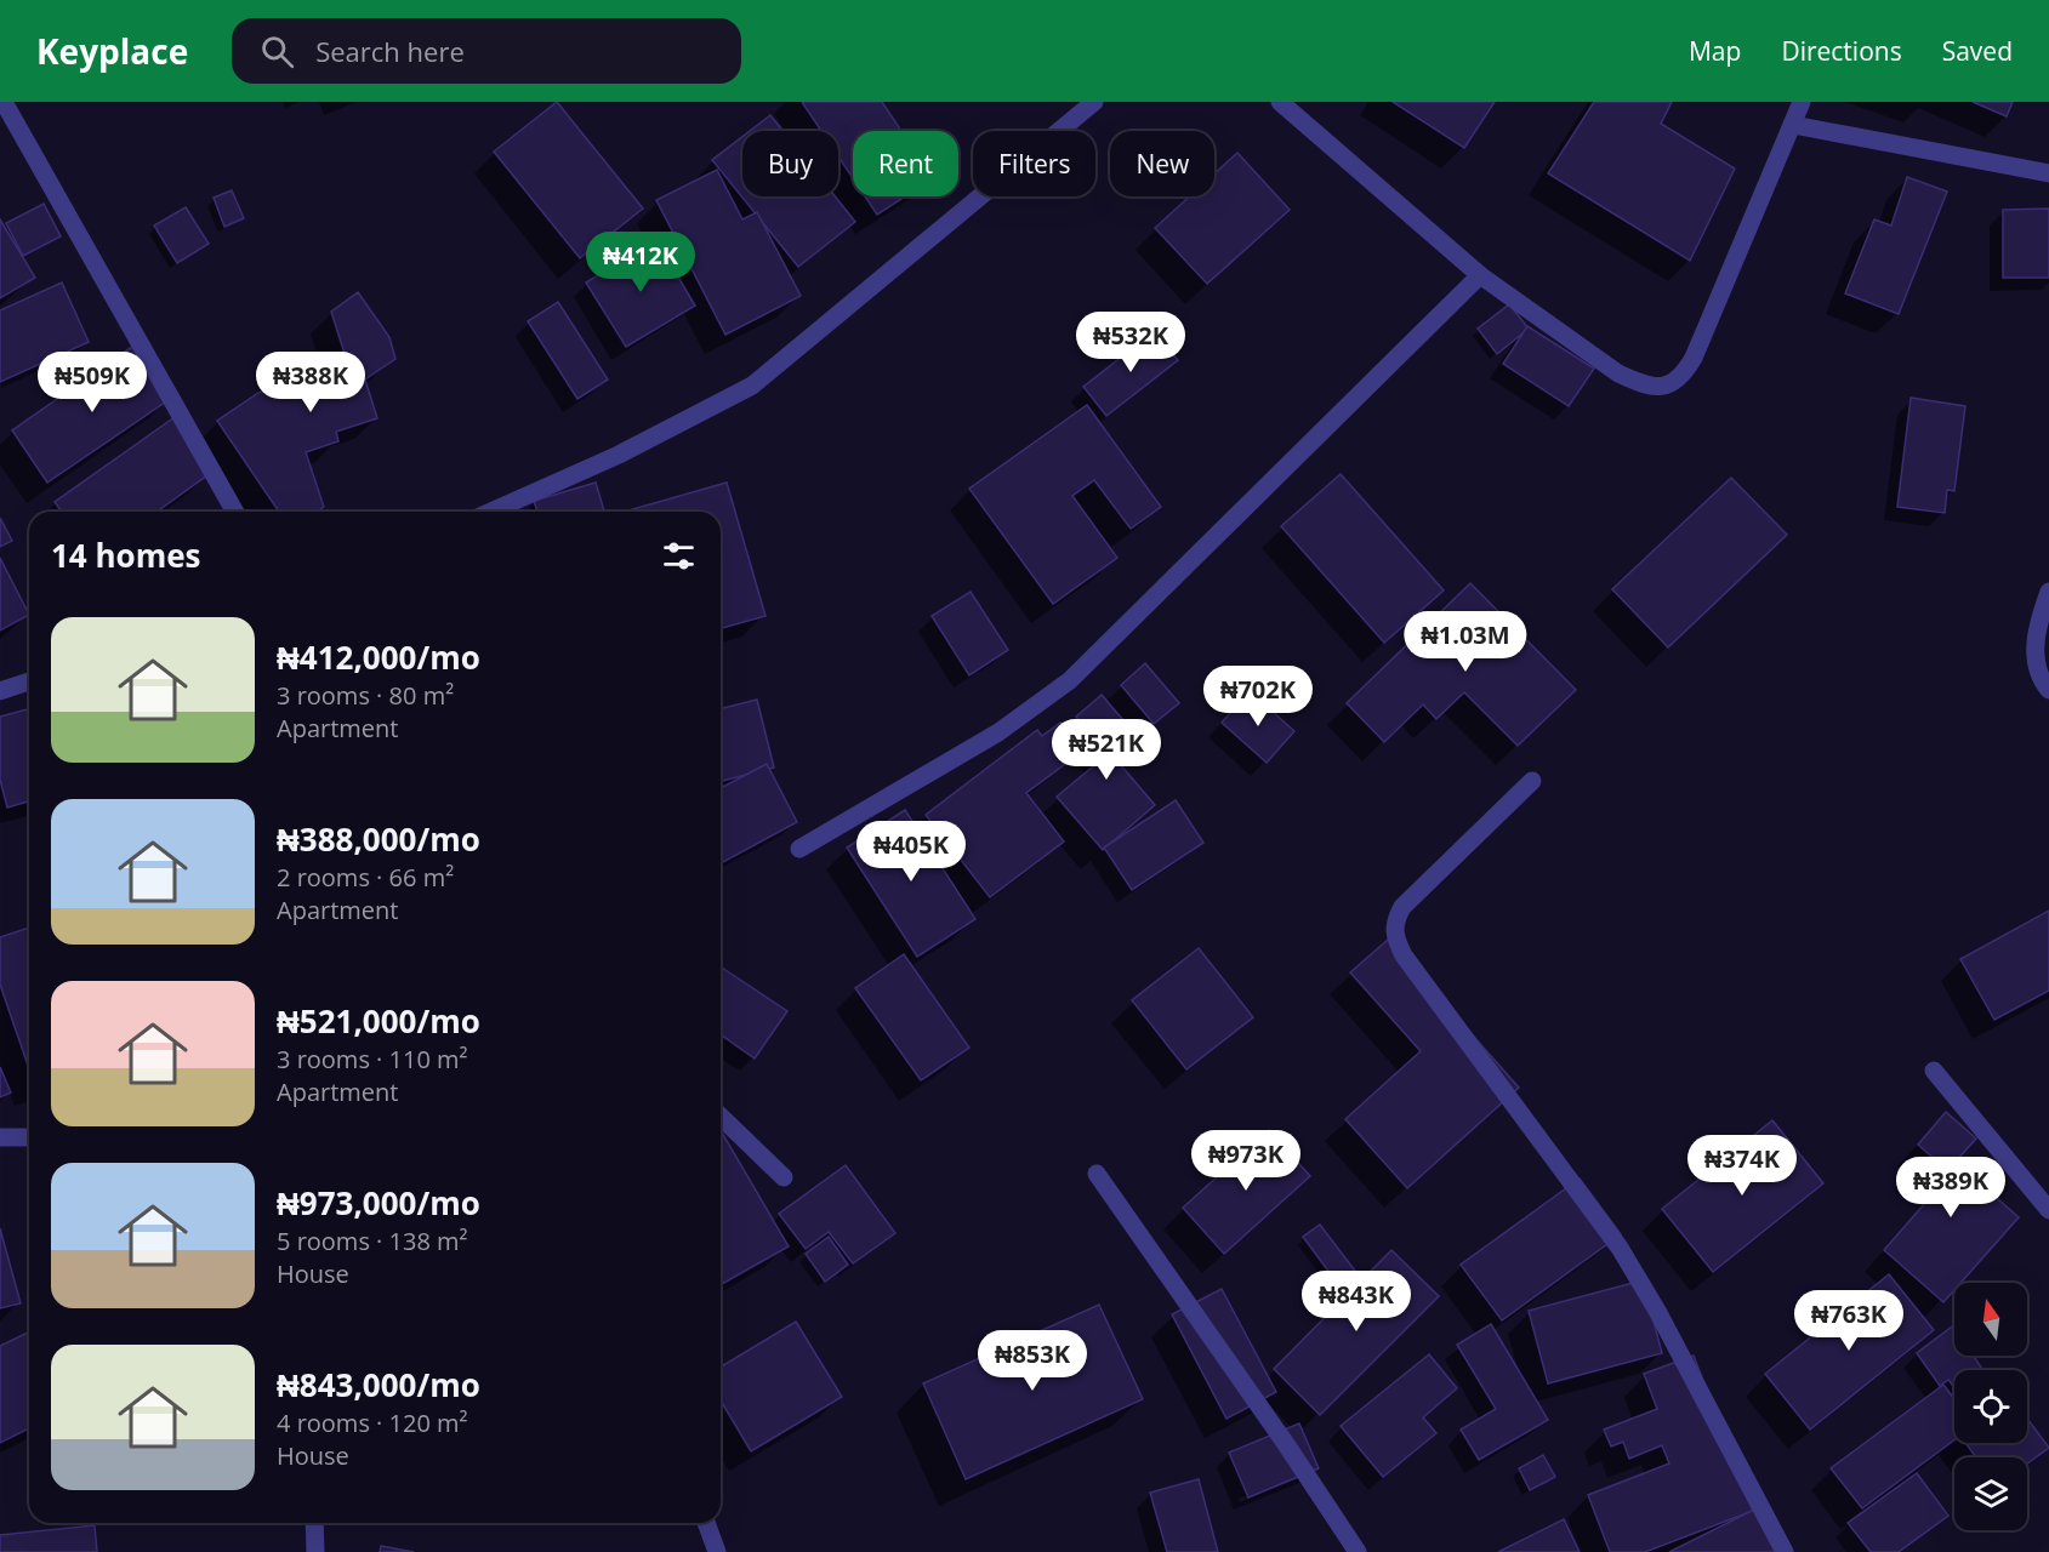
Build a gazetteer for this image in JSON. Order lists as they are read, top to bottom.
{
  "north": "top",
  "page": {
    "header": "Keyplace",
    "search": "Search here",
    "nav": ["Map", "Directions", "Saved"],
    "chip": [
      "Buy",
      "Rent",
      "Filters",
      "New"
    ],
    "price": [
      "₦412K",
      "₦532K",
      "₦509K",
      "₦388K",
      "₦1.03M",
      "₦702K",
      "₦521K",
      "₦405K",
      "₦973K",
      "₦374K",
      "₦389K",
      "₦843K",
      "₦763K",
      "₦853K"
    ],
    "heading": "14 homes",
    "list": [
      {
        "name": "₦412,000/mo",
        "note": "3 rooms · 80 m² · Apartment"
      },
      {
        "name": "₦388,000/mo",
        "note": "2 rooms · 66 m² · Apartment"
      },
      {
        "name": "₦521,000/mo",
        "note": "3 rooms · 110 m² · Apartment"
      },
      {
        "name": "₦973,000/mo",
        "note": "5 rooms · 138 m² · House"
      },
      {
        "name": "₦843,000/mo",
        "note": "4 rooms · 120 m² · House"
      }
    ]
  }
}
